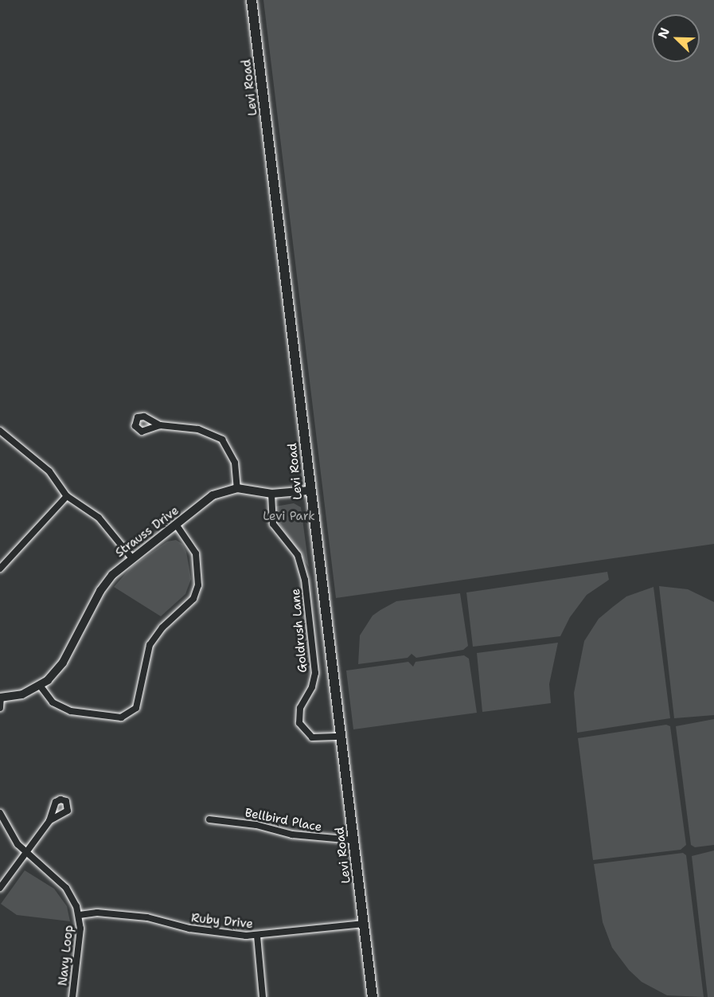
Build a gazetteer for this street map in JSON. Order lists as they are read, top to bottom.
{
  "streets": {
    "main road": ["Levi Road"],
    "street": [
      "Strauss Drive",
      "Goldrush Lane",
      "Bellbird Place",
      "Ruby Drive",
      "Navy Loop"
    ]
  },
  "crossings": [
    ["Levi Road", "Strauss Drive"],
    ["Levi Road", "Goldrush Lane"],
    ["Levi Road", "Bellbird Place"],
    ["Levi Road", "Ruby Drive"],
    ["Strauss Drive", "Goldrush Lane"],
    ["Ruby Drive", "Navy Loop"]
  ],
  "parks": ["Levi Park"],
  "north": "top left"
}
